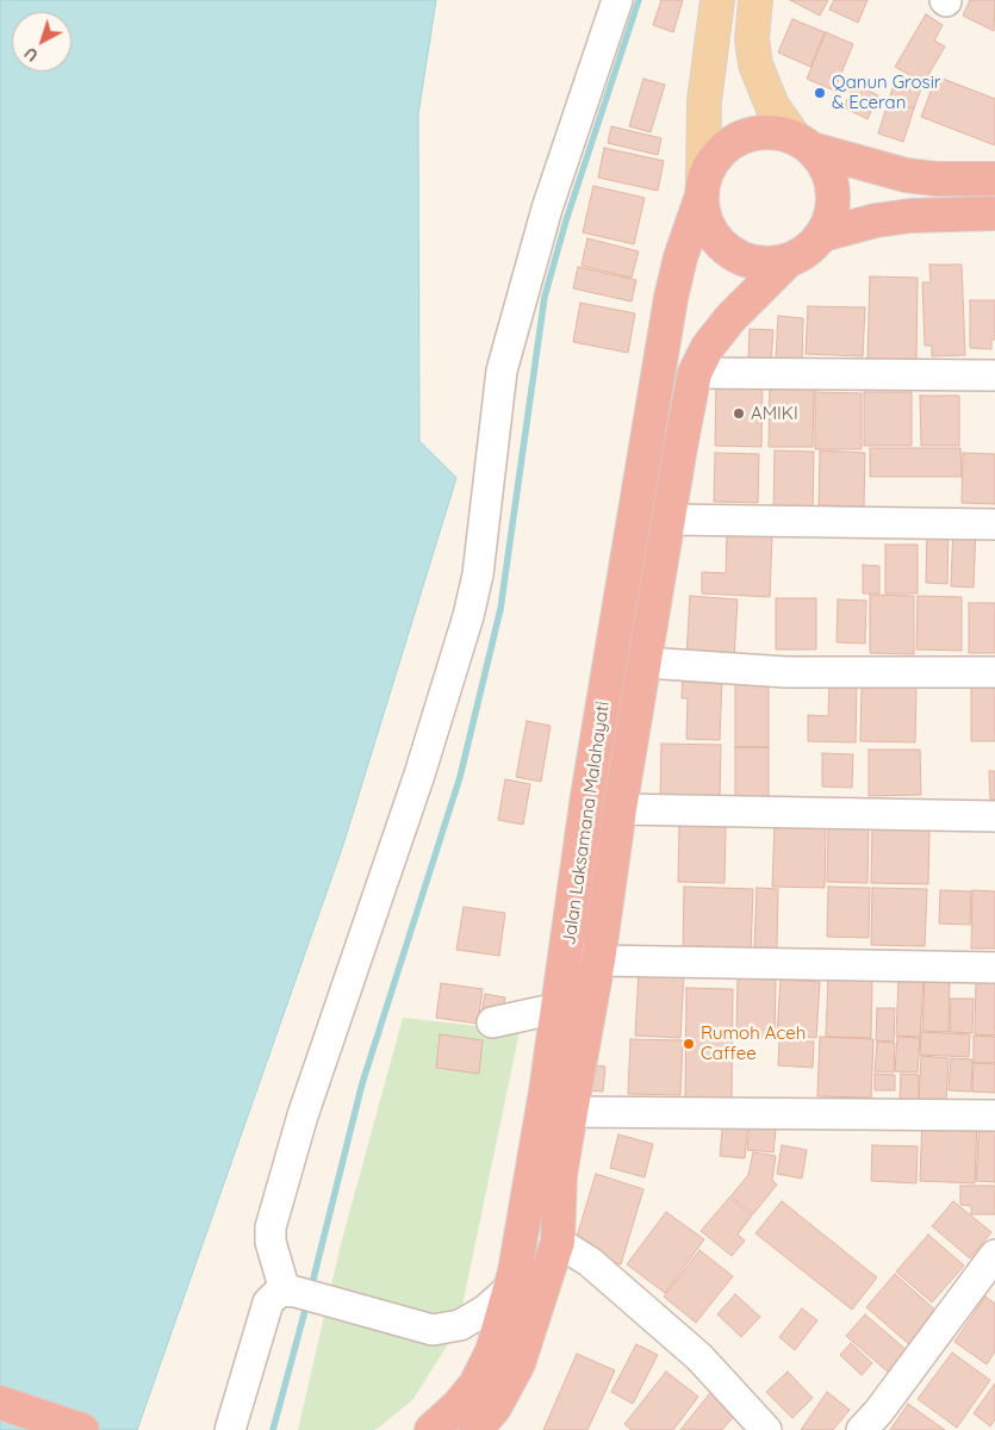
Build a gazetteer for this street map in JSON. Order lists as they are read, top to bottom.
{
  "streets": {
    "highway": ["Jalan Laksamana Malahayati"]
  },
  "places": ["Qanun Grosir & Eceran", "AMIKI", "Rumoh Aceh Caffee"],
  "north": "bottom left"
}
